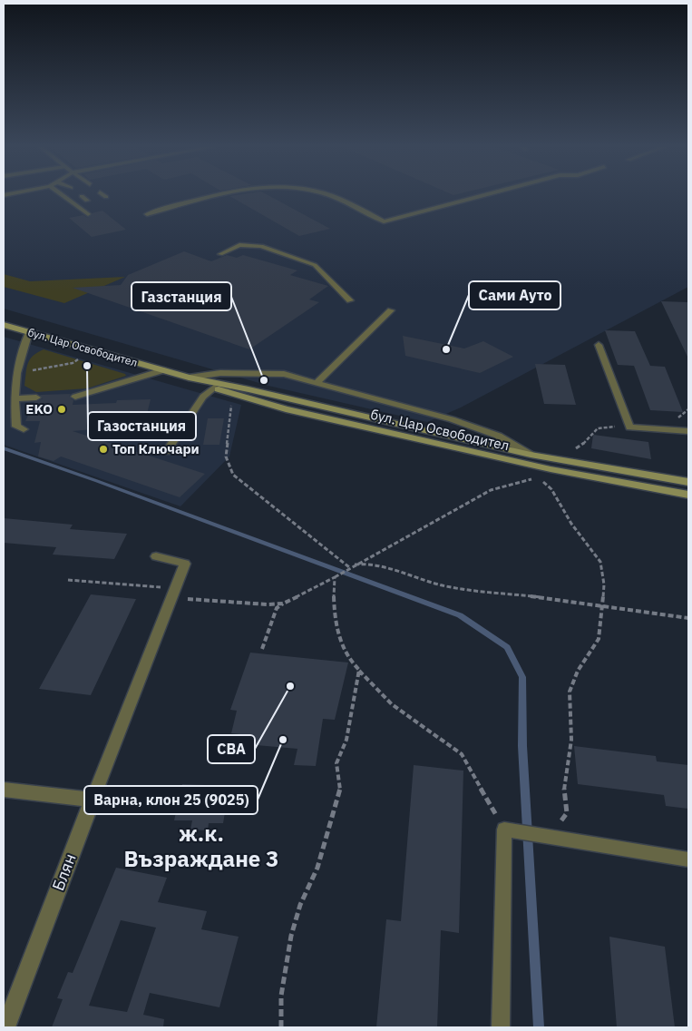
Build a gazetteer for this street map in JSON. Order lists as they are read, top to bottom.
{
  "streets": {
    "main road": ["бул. Цар Освободител"],
    "street": ["Блян"]
  },
  "districts": ["ж.к. Възраждане 3"],
  "places": [
    "Сами Ауто",
    "Газoстанция",
    "Газстанция",
    "EKO",
    "Топ Ключари",
    "CBA",
    "Варна, клон 25 (9025)"
  ]
}
